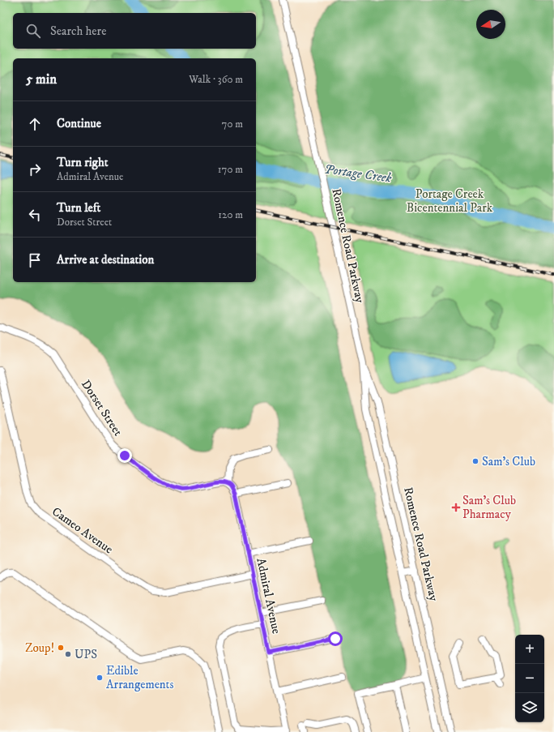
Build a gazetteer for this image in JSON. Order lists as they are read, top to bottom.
{
  "streets": {
    "street": [
      "Romence Road Parkway",
      "Dorset Street",
      "Cameo Avenue",
      "Admiral Avenue"
    ]
  },
  "crossings": [
    ["Dorset Street", "Admiral Avenue"],
    ["Cameo Avenue", "Admiral Avenue"]
  ],
  "water": ["Portage Creek"],
  "parks": ["Portage Creek Bicentennial Park"],
  "places": {
    "other": [
      "Sam's Club",
      "Zoup!",
      "UPS",
      "Edible Arrangements"
    ],
    "health": ["Sam's Club Pharmacy"]
  },
  "north": "left",
  "page": {
    "search": "Search here",
    "heading": ["5 min", "Walk · 360 m"],
    "list": [
      ["Continue", "70 m"],
      ["Turn right", "Admiral Avenue", "170 m"],
      ["Turn left", "Dorset Street", "120 m"],
      "Arrive at destination"
    ],
    "map_buttons": ["+", "−"]
  }
}
